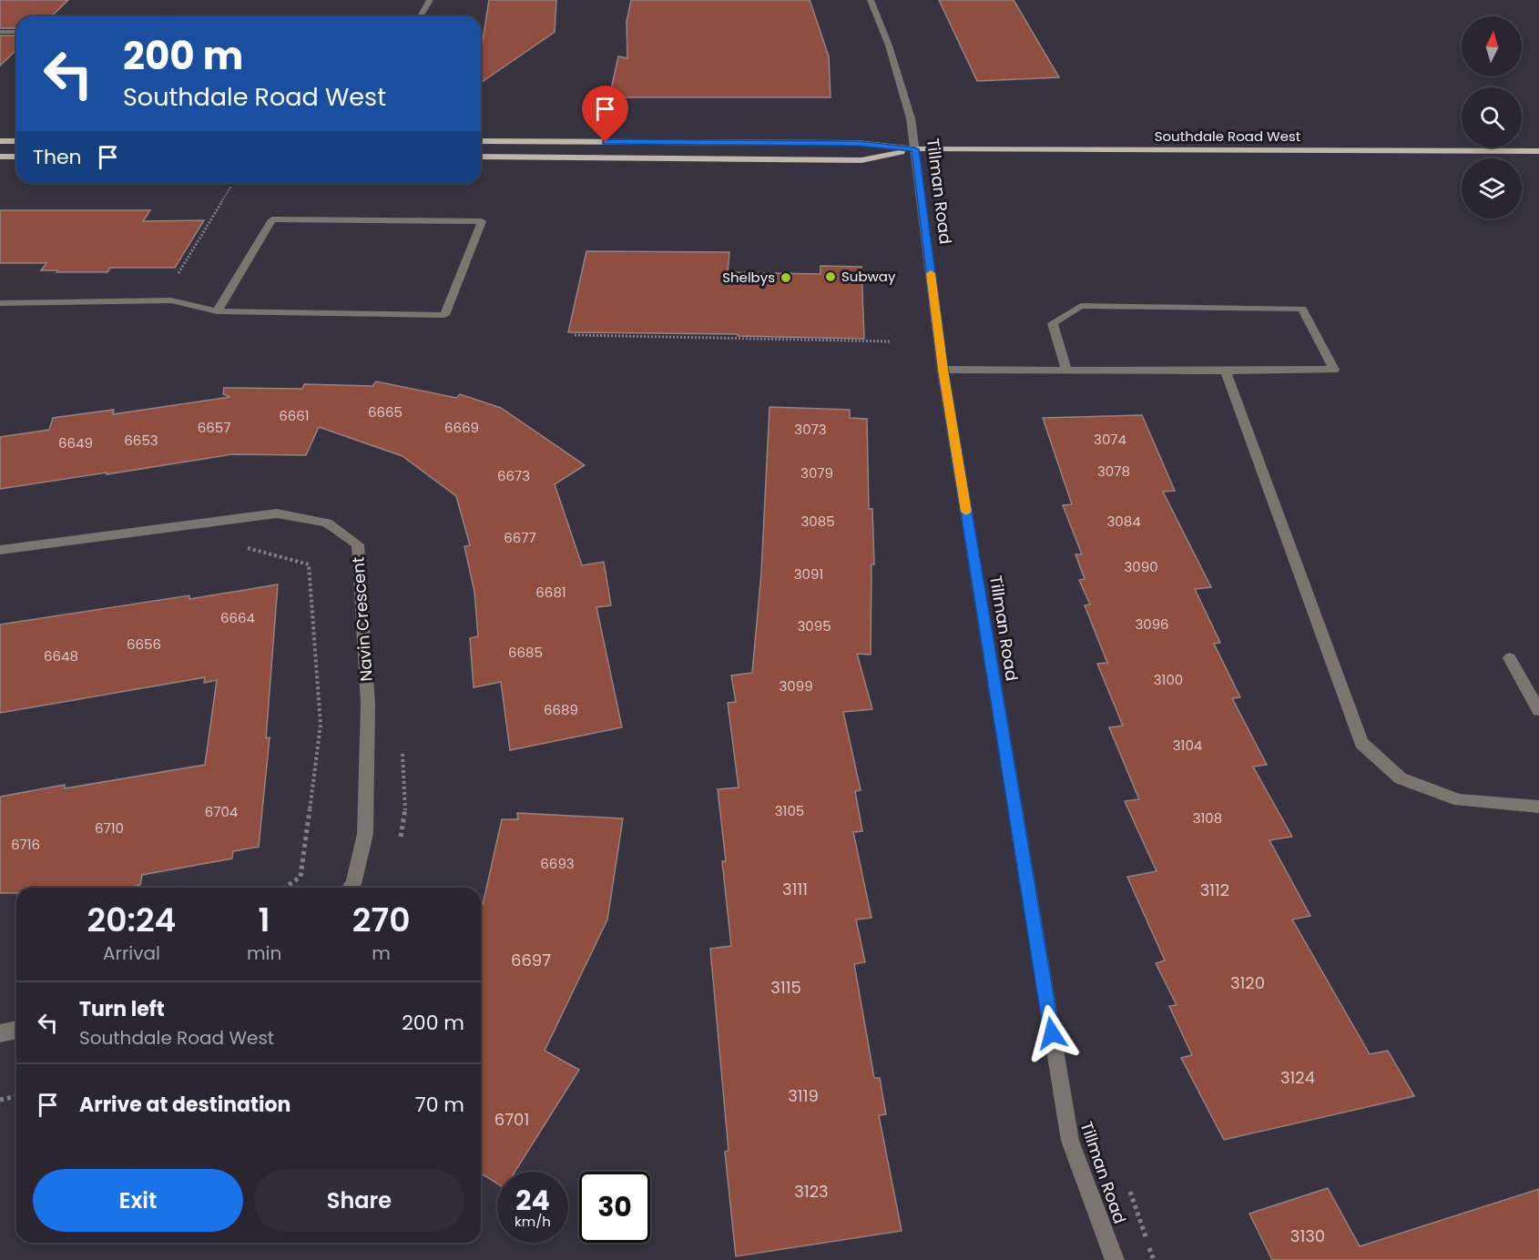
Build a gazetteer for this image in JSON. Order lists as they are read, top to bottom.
{
  "streets": {
    "main road": ["Southdale Road West"],
    "street": ["Tillman Road", "Navin Crescent"]
  },
  "crossings": [
    ["Southdale Road West", "Tillman Road"]
  ],
  "places": ["Subway", "Shelbys"],
  "house_numbers": [
    "6665",
    "6661",
    "6657",
    "6669",
    "3073",
    "3074",
    "6653",
    "6649",
    "3078",
    "3079",
    "6673",
    "3085",
    "3084",
    "6677",
    "3090",
    "3091",
    "6681",
    "6664",
    "3096",
    "3095",
    "6656",
    "6685",
    "6648",
    "3100",
    "3099",
    "6689",
    "3104",
    "3105",
    "6704",
    "3108",
    "6710",
    "6716",
    "6693",
    "3111",
    "3112",
    "6697",
    "3120",
    "3115",
    "3124",
    "3119",
    "6701",
    "3123",
    "3130"
  ],
  "north": "top",
  "page": {
    "turn": ["200 m", "Southdale Road West"],
    "then": "Then",
    "eta": [
      "20:24",
      "Arrival",
      "1",
      "min",
      "270",
      "m"
    ],
    "list": [
      {
        "name": "Turn left",
        "note": "Southdale Road West",
        "value": "200 m"
      },
      {
        "name": "Arrive at destination",
        "value": "70 m"
      }
    ],
    "buttons": ["Exit", "Share"],
    "speed": "24 km/h",
    "limit": "30"
  }
}
